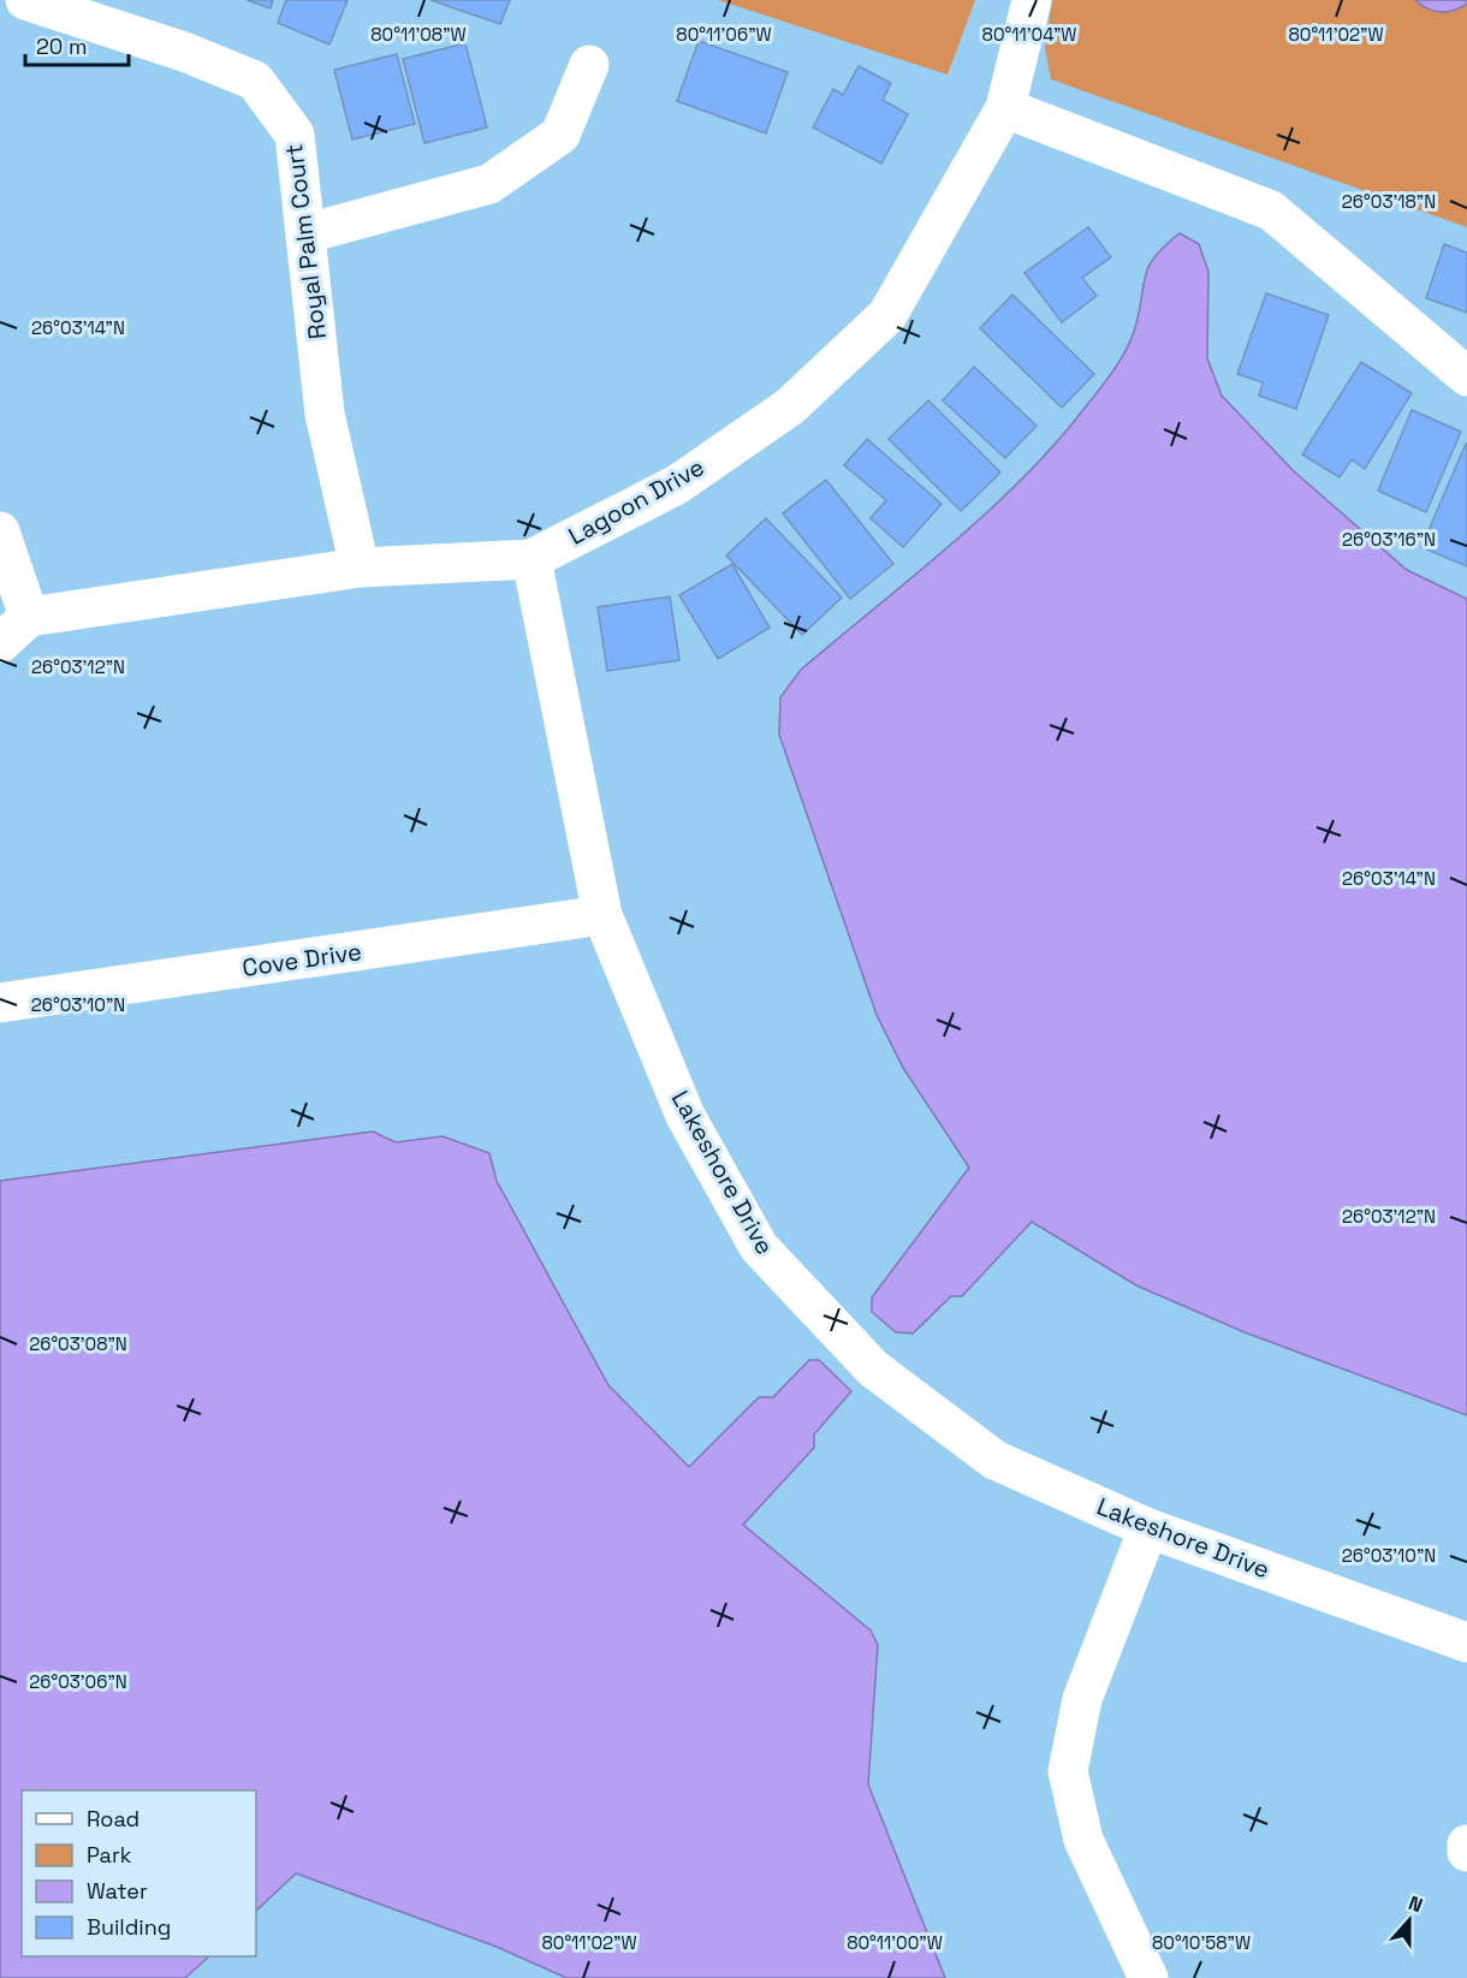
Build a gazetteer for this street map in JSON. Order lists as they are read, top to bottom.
{
  "streets": {
    "street": [
      "Royal Palm Court",
      "Lagoon Drive",
      "Cove Drive",
      "Lakeshore Drive"
    ]
  },
  "crossings": [
    ["Royal Palm Court", "Lagoon Drive"],
    ["Lagoon Drive", "Lakeshore Drive"],
    ["Cove Drive", "Lakeshore Drive"]
  ],
  "legend": [
    "Road",
    "Park",
    "Water",
    "Building"
  ],
  "scale_bar": "20 m",
  "north": "top",
  "coordinates": [
    "80°11'08\"W",
    "80°11'06\"W",
    "80°11'04\"W",
    "80°11'02\"W",
    "26°03'18\"N",
    "26°03'14\"N",
    "26°03'16\"N",
    "26°03'12\"N",
    "26°03'10\"N",
    "26°03'08\"N",
    "26°03'06\"N",
    "80°11'00\"W",
    "80°10'58\"W"
  ]
}
